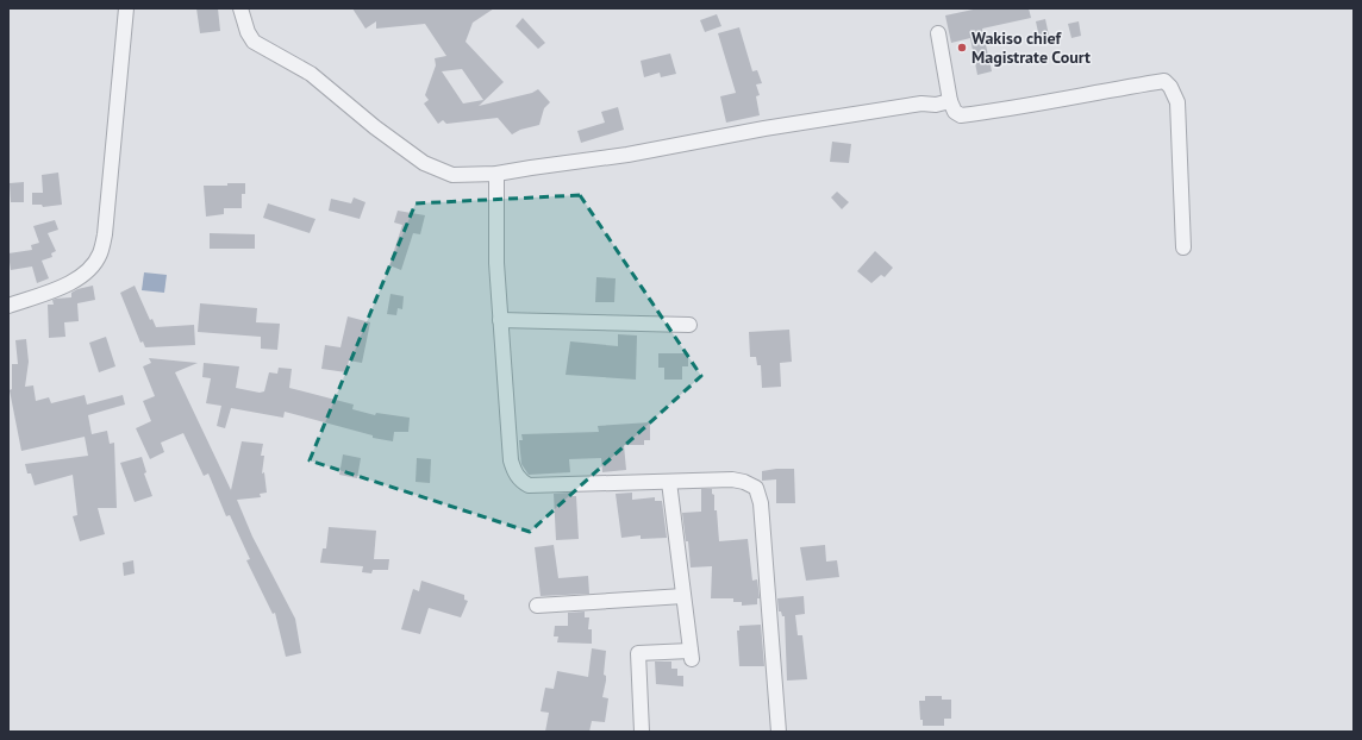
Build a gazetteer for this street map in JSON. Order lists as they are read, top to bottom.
{
  "places": ["Wakiso chief Magistrate Court"]
}
